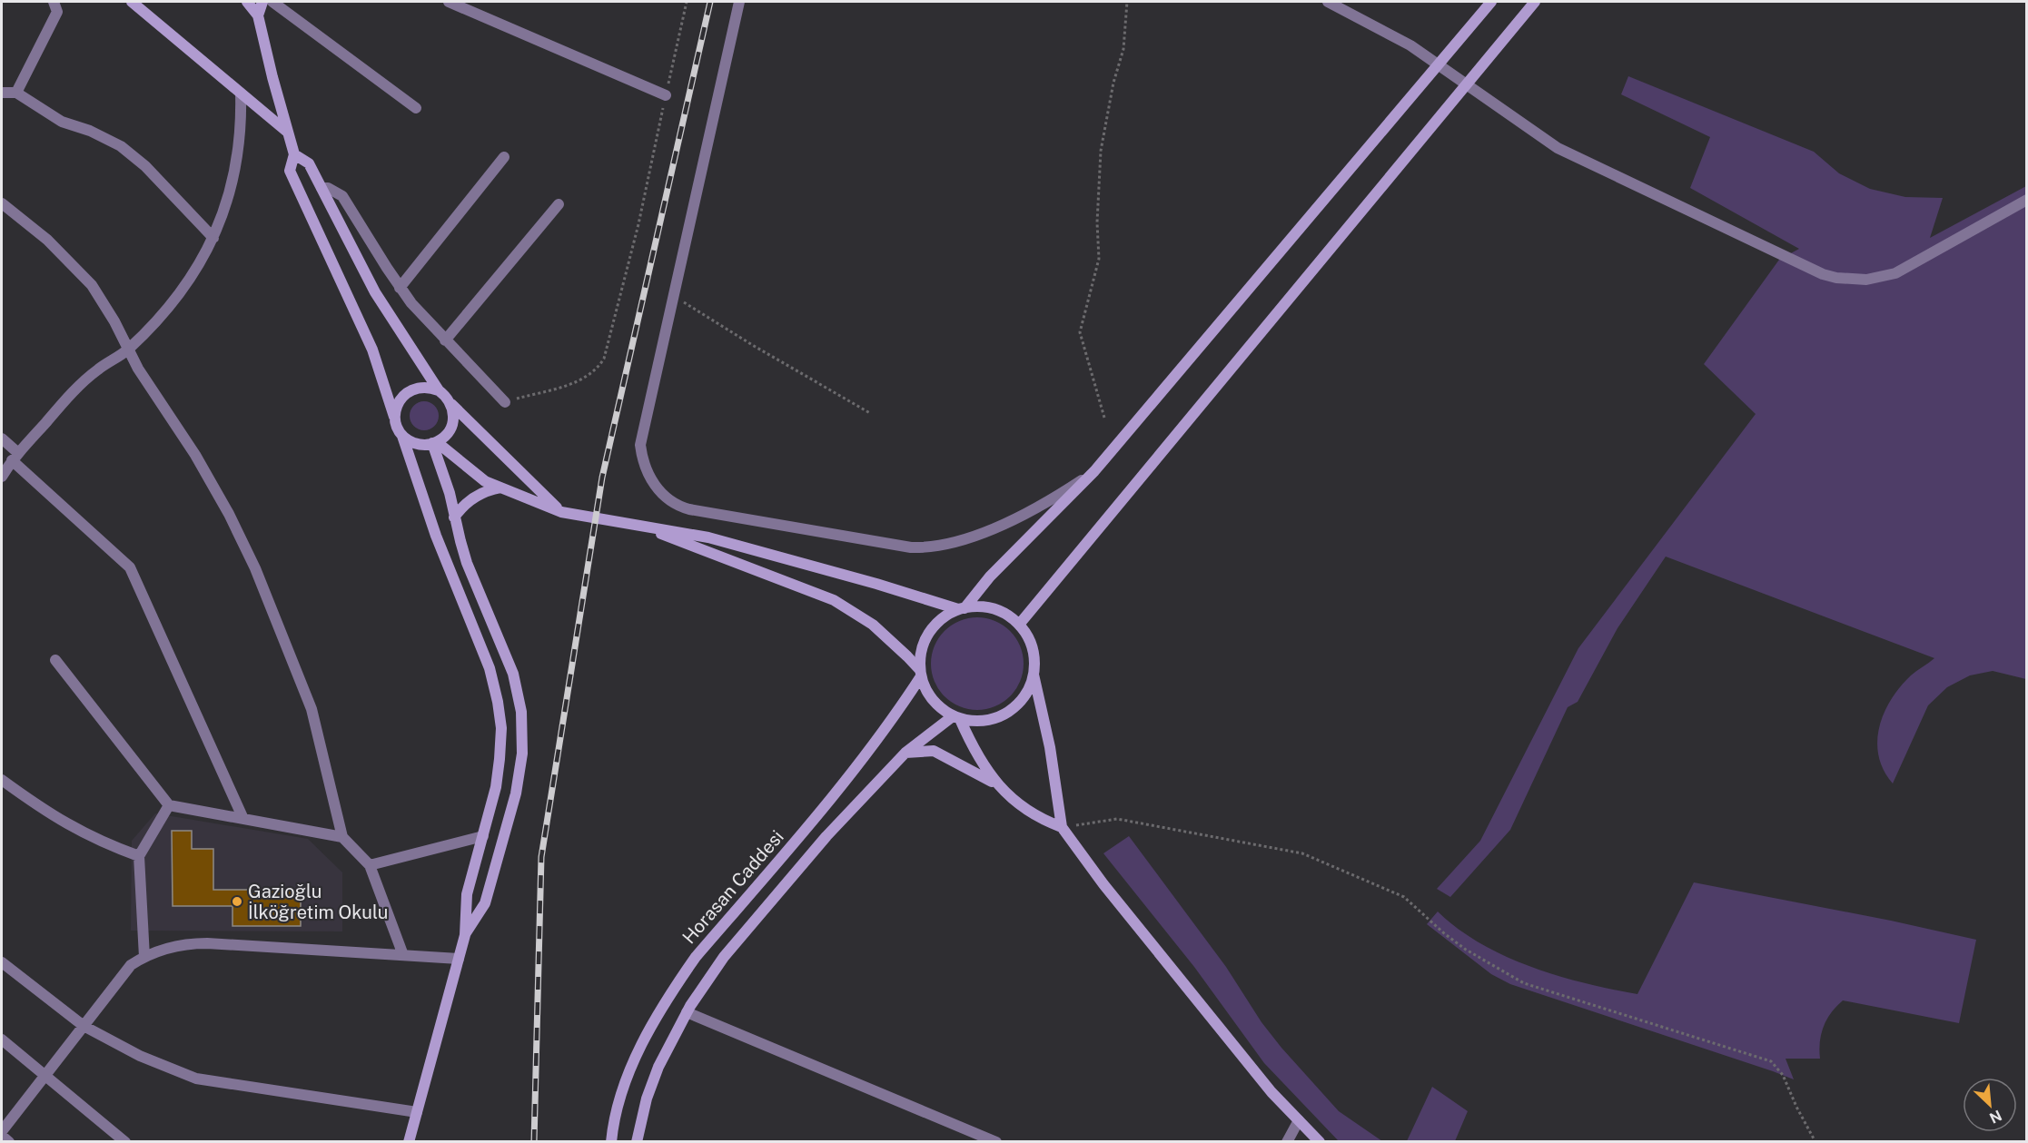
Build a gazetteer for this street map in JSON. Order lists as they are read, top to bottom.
{
  "streets": {
    "street": ["Horasan Caddesi"]
  },
  "places": ["Gazioğlu İlköğretim Okulu"],
  "north": "bottom right"
}
